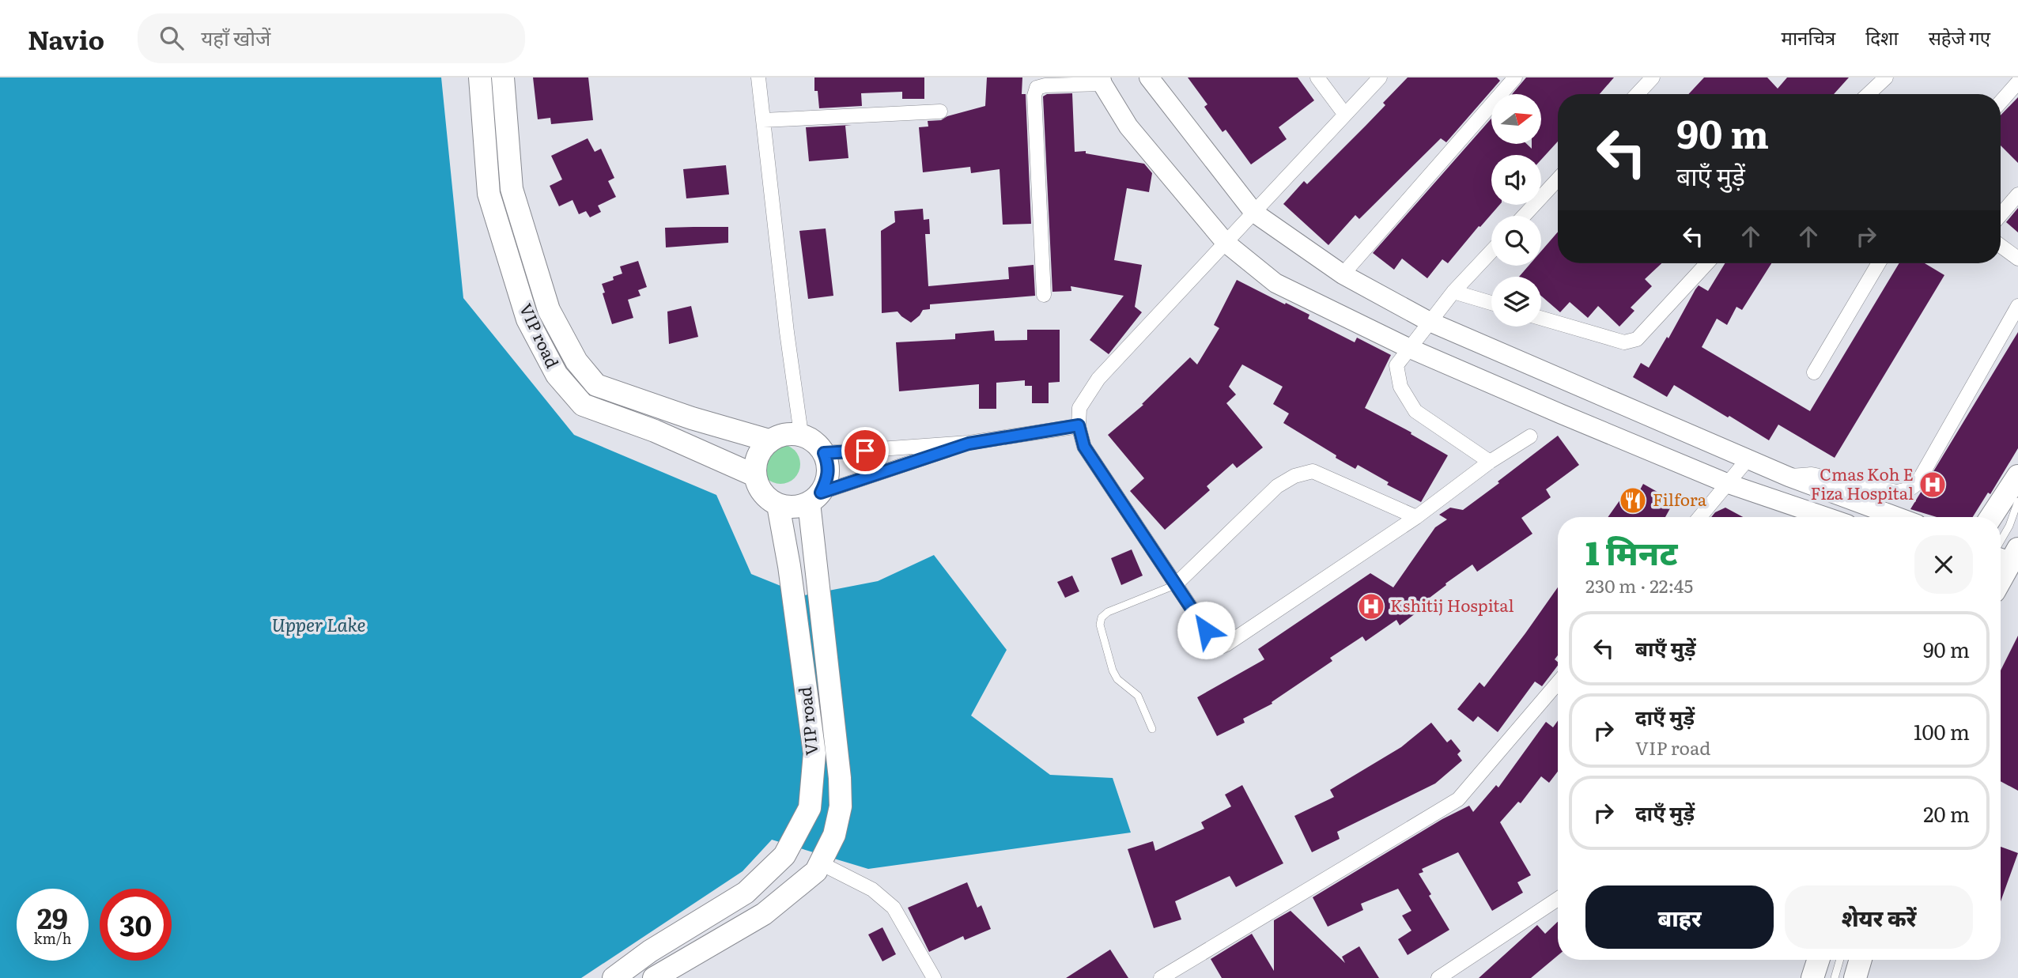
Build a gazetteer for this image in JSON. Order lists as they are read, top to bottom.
{
  "streets": {
    "main road": ["VIP road"]
  },
  "water": ["Upper Lake"],
  "places": {
    "hospital": ["Cmas Koh E Fiza Hospital", "Kshitij Hospital"],
    "restaurant": ["Filfora"]
  },
  "north": "right",
  "page": {
    "header": "Navio",
    "search": "यहाँ खोजें",
    "nav": ["मानचित्र", "दिशा", "सहेजे गए"],
    "turn": ["90 m", "बाएँ मुड़ें"],
    "heading": ["1 मिनट", "230 m · 22:45"],
    "list": [
      {
        "name": "बाएँ मुड़ें",
        "value": "90 m"
      },
      {
        "name": "दाएँ मुड़ें",
        "note": "VIP road",
        "value": "100 m"
      },
      {
        "name": "दाएँ मुड़ें",
        "value": "20 m"
      }
    ],
    "buttons": ["बाहर", "शेयर करें"],
    "speed": "29 km/h",
    "limit": "30"
  }
}
